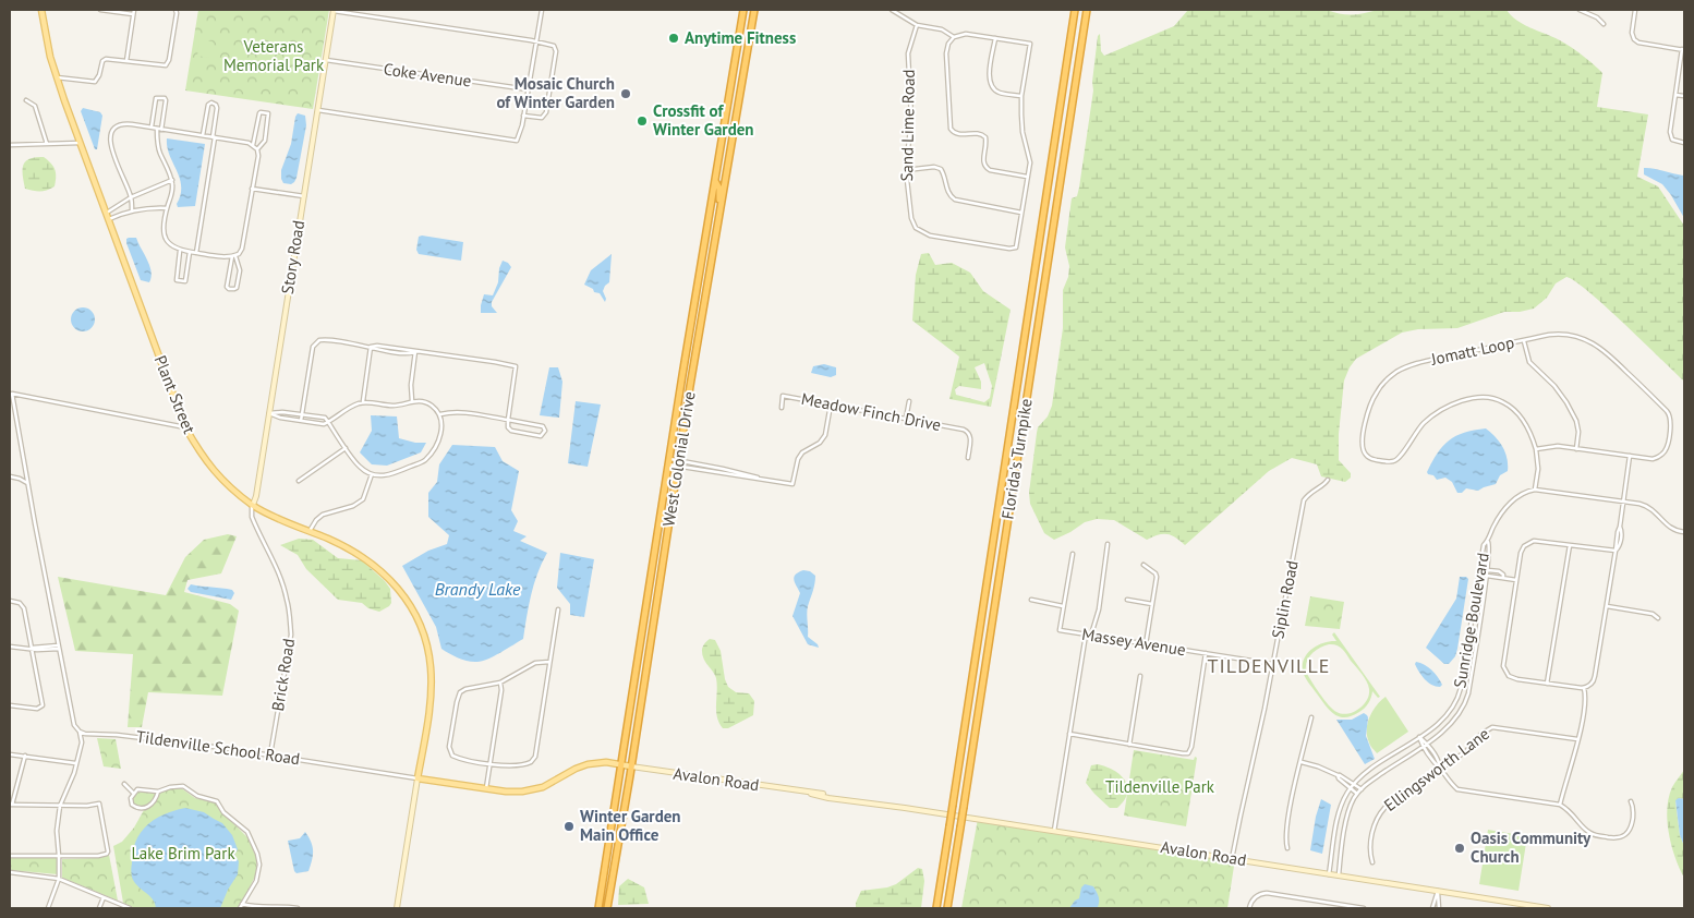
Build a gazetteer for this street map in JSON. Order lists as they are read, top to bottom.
{
  "streets": {
    "highway": ["West Colonial Drive", "Florida's Turnpike"],
    "main road": [
      "Story Road",
      "Plant Street",
      "Tildenville School Road",
      "Avalon Road"
    ],
    "street": [
      "Coke Avenue",
      "Sand Lime Road",
      "Jomatt Loop",
      "Meadow Finch Drive",
      "Siplin Road",
      "Sunridge Boulevard",
      "Massey Avenue",
      "Brick Road",
      "Ellingsworth Lane"
    ]
  },
  "crossings": [
    ["Coke Avenue", "Story Road"],
    ["Story Road", "Plant Street"],
    ["Story Road", "Brick Road"],
    ["Jomatt Loop", "Sunridge Boulevard"],
    ["Plant Street", "Brick Road"],
    ["Plant Street", "Tildenville School Road"],
    ["West Colonial Drive", "Tildenville School Road"],
    ["West Colonial Drive", "Avalon Road"],
    ["Siplin Road", "Massey Avenue"],
    ["Siplin Road", "Avalon Road"],
    ["Sunridge Boulevard", "Avalon Road"],
    ["Brick Road", "Tildenville School Road"],
    ["Tildenville School Road", "Avalon Road"]
  ],
  "districts": ["TILDENVILLE"],
  "water": ["Brandy Lake"],
  "parks": ["Veterans Memorial Park", "Tildenville Park", "Lake Brim Park"],
  "places": [
    "Anytime Fitness",
    "Mosaic Church of Winter Garden",
    "Crossfit of Winter Garden",
    "Winter Garden Main Office",
    "Oasis Community Church"
  ]
}
